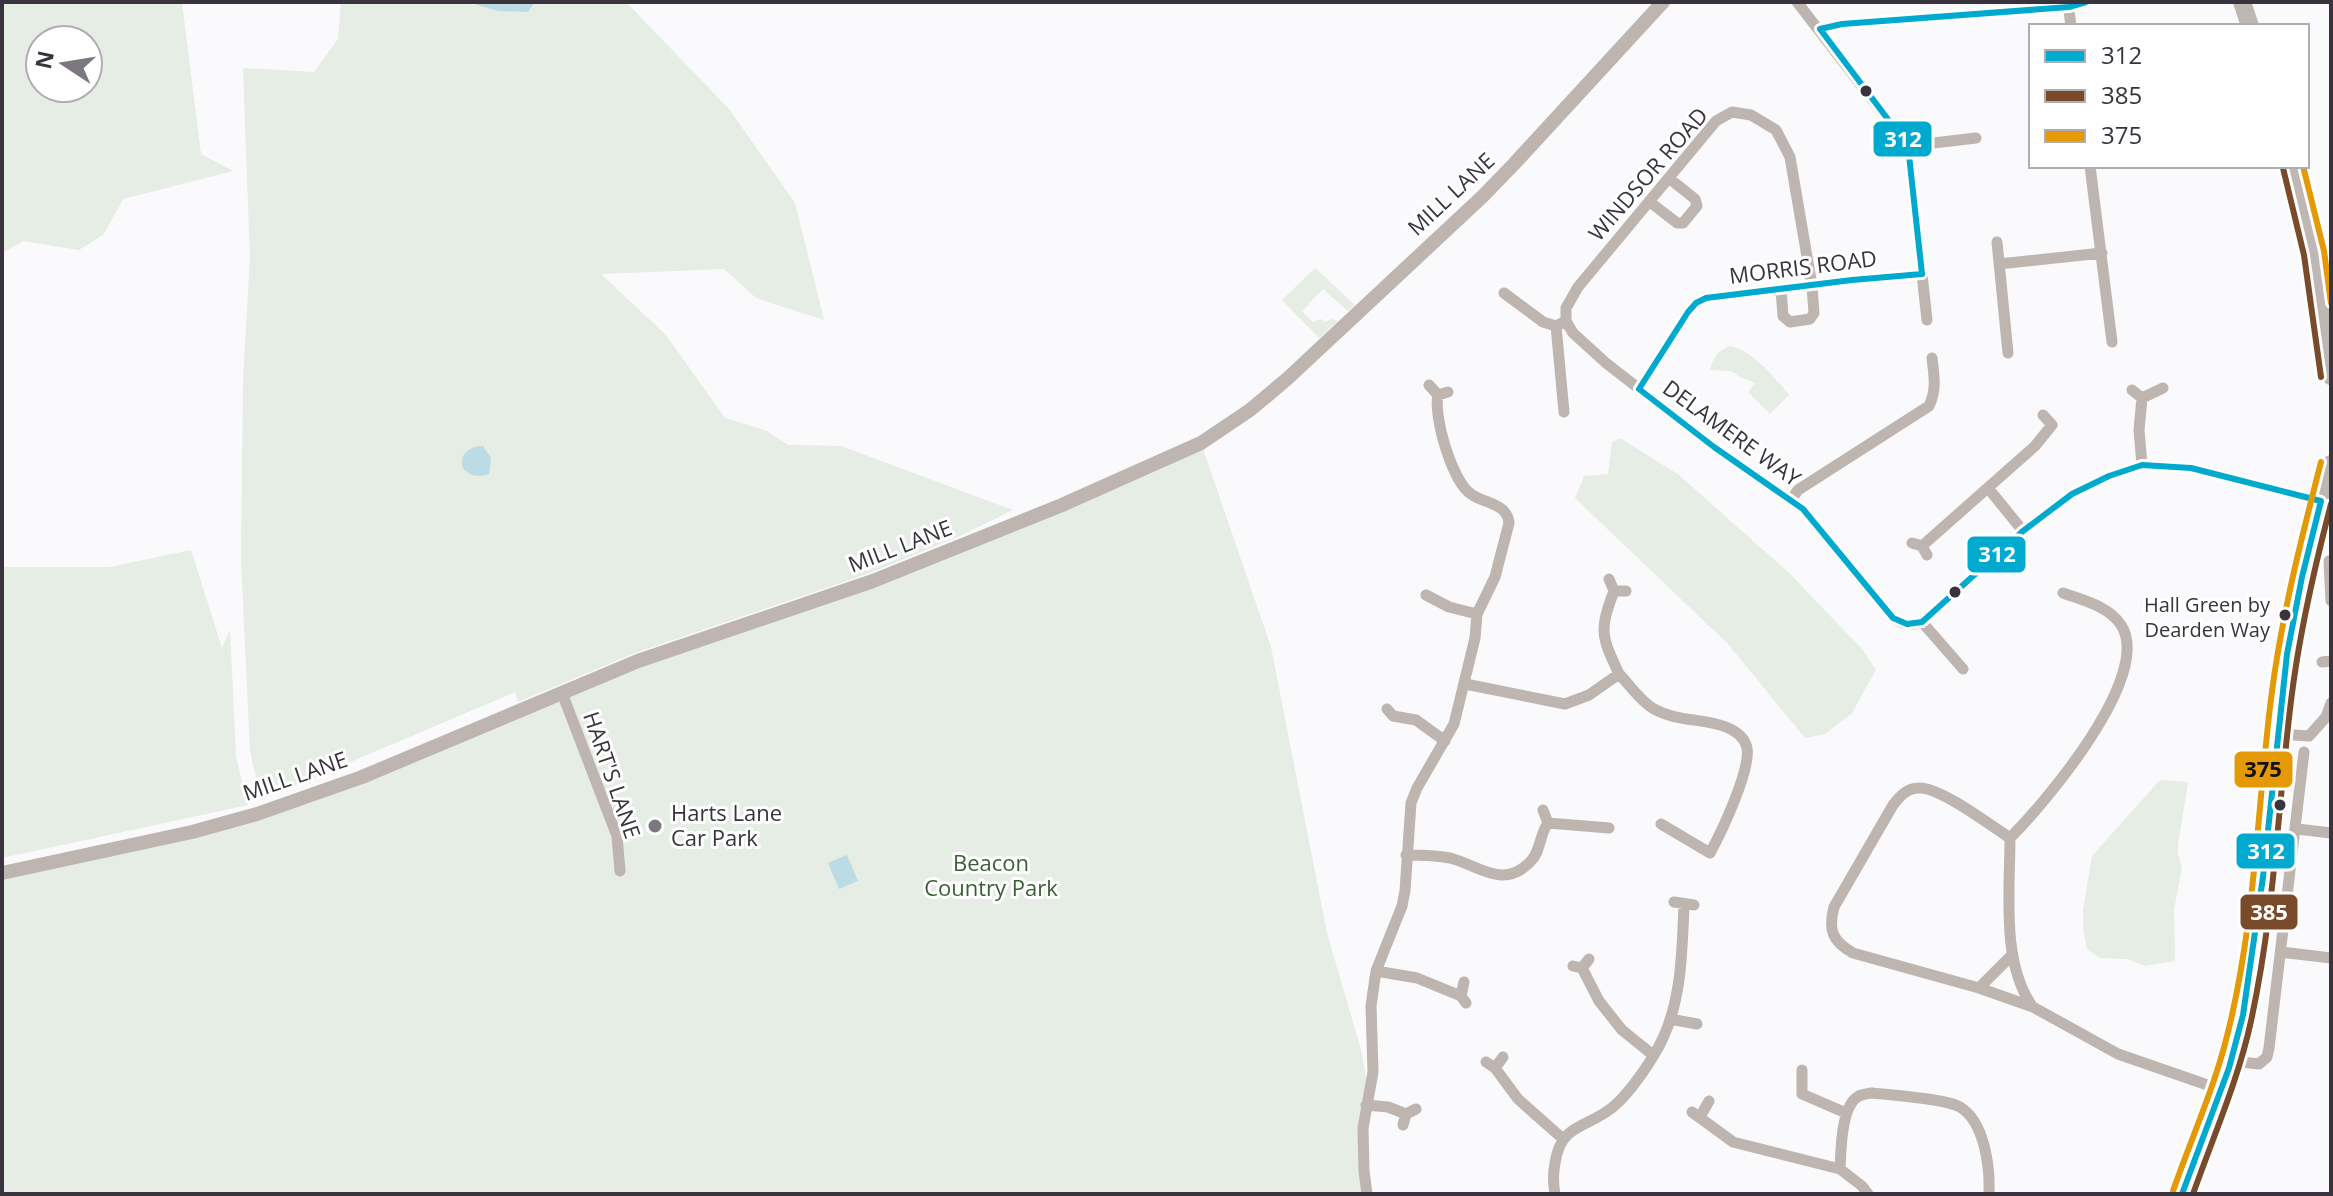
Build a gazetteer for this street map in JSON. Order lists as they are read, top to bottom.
{
  "streets": {
    "street": [
      "WINDSOR ROAD",
      "MILL LANE",
      "MORRIS ROAD",
      "DELAMERE WAY",
      "HART'S LANE"
    ]
  },
  "crossings": [
    ["WINDSOR ROAD", "MORRIS ROAD"],
    ["WINDSOR ROAD", "DELAMERE WAY"],
    ["MILL LANE", "HART'S LANE"],
    ["MORRIS ROAD", "DELAMERE WAY"]
  ],
  "parks": ["Beacon Country Park"],
  "places": ["Hall Green by Dearden Way", "Harts Lane Car Park"],
  "lines": ["transit line 312", "transit line 385", "transit line 375"],
  "legend": ["312", "385", "375"],
  "north": "left"
}
